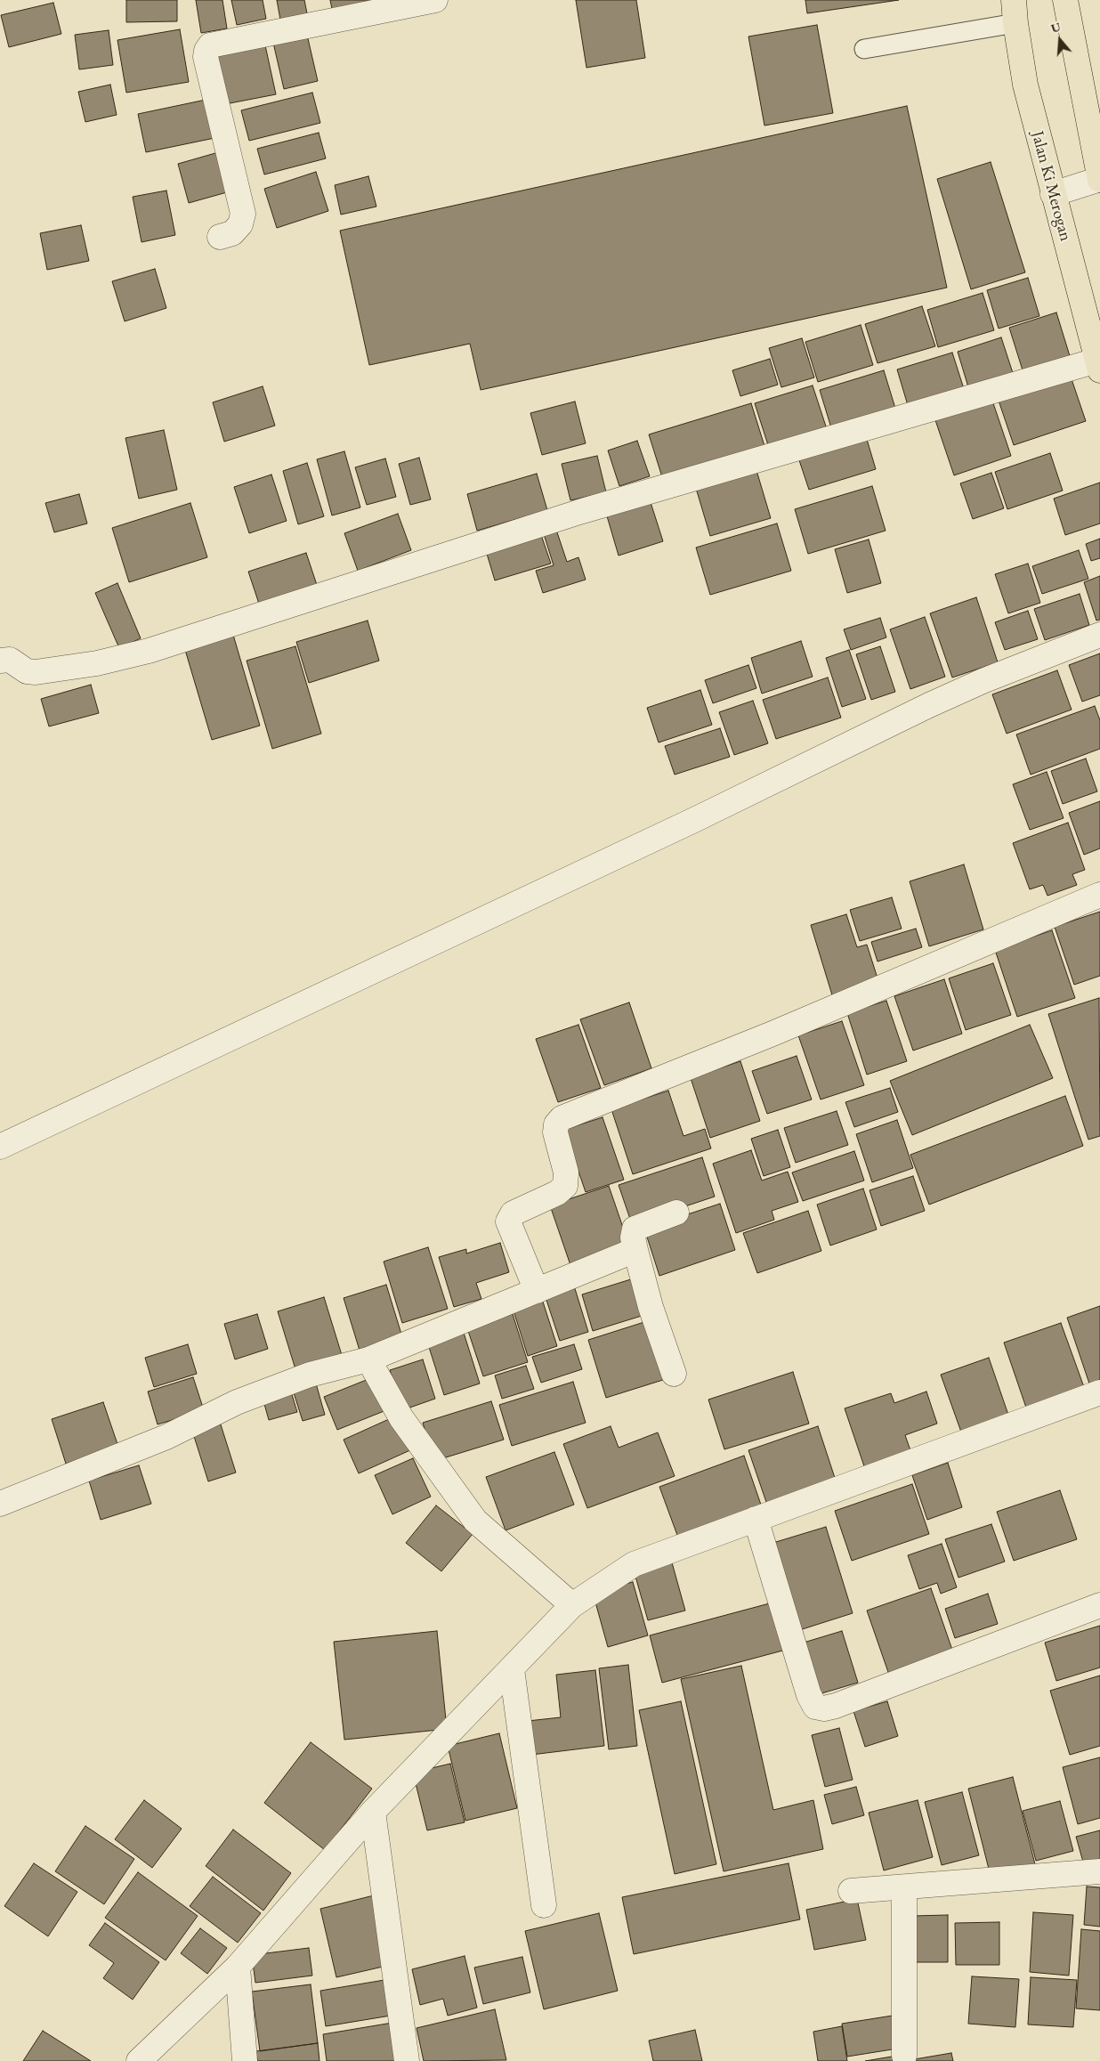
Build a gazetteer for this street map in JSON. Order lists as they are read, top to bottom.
{
  "streets": {
    "highway": ["Jalan Ki Merogan"]
  },
  "north": "top"
}
